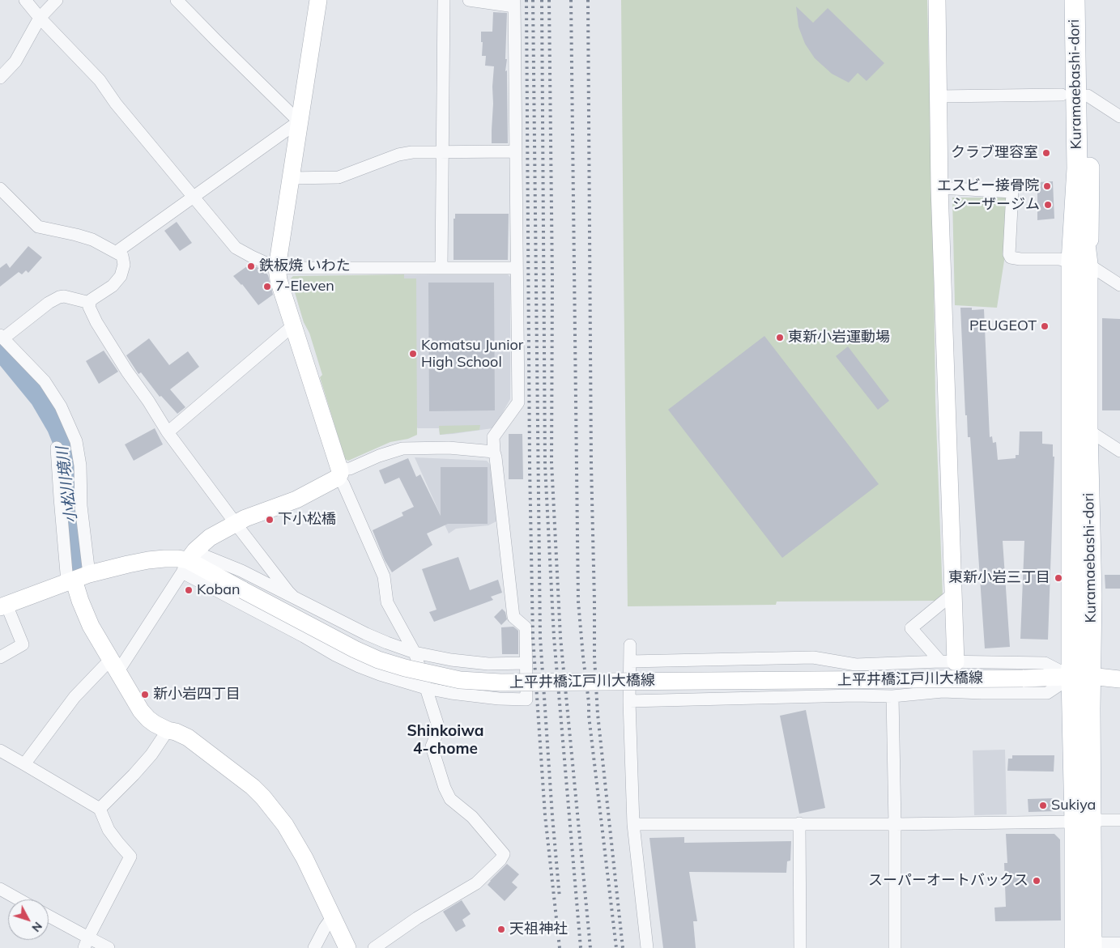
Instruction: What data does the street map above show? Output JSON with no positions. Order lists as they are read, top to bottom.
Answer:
{
  "streets": {
    "main road": ["Kuramaebashi-dori"],
    "street": ["上平井橋江戸川大橋線"]
  },
  "crossings": [
    ["Kuramaebashi-dori", "上平井橋江戸川大橋線"]
  ],
  "districts": ["Shinkoiwa 4-chome"],
  "water": ["小松川境川"],
  "places": [
    "クラブ理容室",
    "エスビー接骨院",
    "シーザージム",
    "鉄板焼 いわた",
    "7-Eleven",
    "PEUGEOT",
    "東新小岩運動場",
    "Komatsu Junior High School",
    "下小松橋",
    "東新小岩三丁目",
    "Koban",
    "新小岩四丁目",
    "Sukiya",
    "スーパーオートバックス",
    "天祖神社"
  ],
  "north": "bottom right"
}
